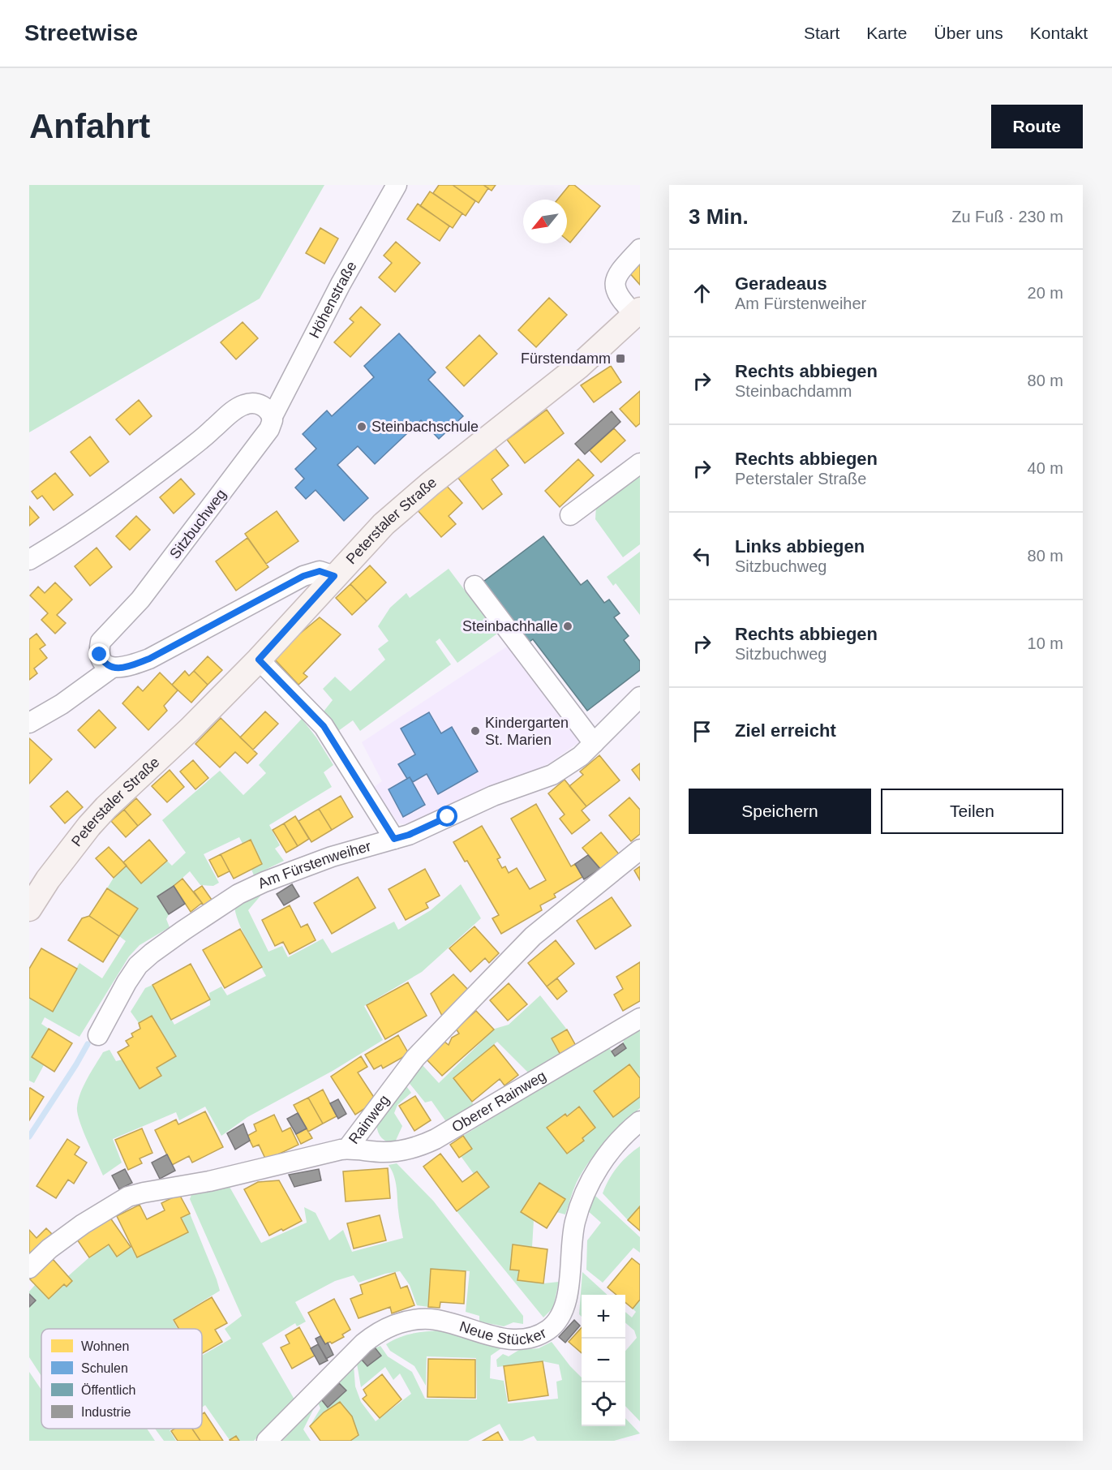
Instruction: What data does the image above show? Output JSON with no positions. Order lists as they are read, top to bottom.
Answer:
{
  "streets": {
    "main road": ["Peterstaler Straße"],
    "street": [
      "Höhenstraße",
      "Sitzbuchweg",
      "Am Fürstenweiher",
      "Oberer Rainweg",
      "Rainweg",
      "Neue Stücker"
    ]
  },
  "crossings": [
    ["Höhenstraße", "Sitzbuchweg"],
    ["Oberer Rainweg", "Rainweg"]
  ],
  "places": {
    "transit": ["Fürstendamm"],
    "other": ["Steinbachschule", "Steinbachhalle", "Kindergarten St. Marien"]
  },
  "legend": [
    "Wohnen",
    "Schulen",
    "Öffentlich",
    "Industrie"
  ],
  "north": "bottom left",
  "page": {
    "header": "Streetwise",
    "nav": [
      "Start",
      "Karte",
      "Über uns",
      "Kontakt"
    ],
    "buttons": [
      "Route",
      ["Speichern", "Teilen"]
    ],
    "title": "Anfahrt",
    "heading": ["3 Min.", "Zu Fuß · 230 m"],
    "list": [
      ["Geradeaus", "Am Fürstenweiher", "20 m"],
      ["Rechts abbiegen", "Steinbachdamm", "80 m"],
      ["Rechts abbiegen", "Peterstaler Straße", "40 m"],
      ["Links abbiegen", "Sitzbuchweg", "80 m"],
      ["Rechts abbiegen", "Sitzbuchweg", "10 m"],
      "Ziel erreicht"
    ],
    "map_buttons": ["+", "−"]
  }
}
